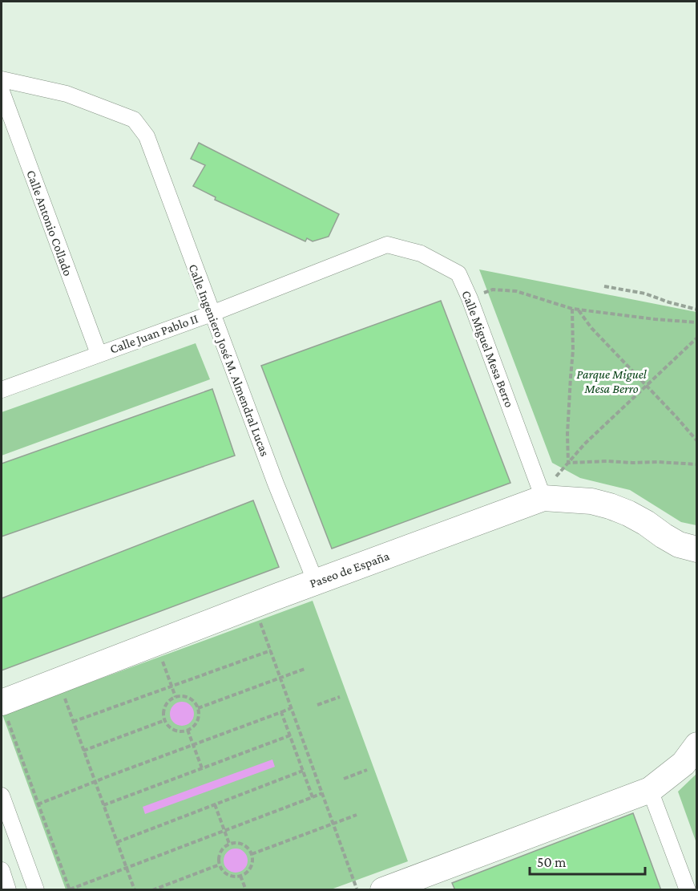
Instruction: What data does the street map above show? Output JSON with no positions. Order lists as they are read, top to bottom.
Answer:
{
  "streets": {
    "main road": ["Paseo de España"],
    "street": [
      "Calle Antonio Collado",
      "Calle Juan Pablo II",
      "Calle Miguel Mesa Berro",
      "Calle Ingeniero José M. Almendral Lucas"
    ]
  },
  "crossings": [
    ["Calle Antonio Collado", "Calle Juan Pablo II"],
    ["Calle Juan Pablo II", "Calle Miguel Mesa Berro"],
    ["Calle Juan Pablo II", "Calle Ingeniero José M. Almendral Lucas"],
    ["Calle Miguel Mesa Berro", "Paseo de España"],
    ["Calle Ingeniero José M. Almendral Lucas", "Paseo de España"]
  ],
  "parks": ["Parque Miguel Mesa Berro"],
  "scale_bar": "50 m"
}
